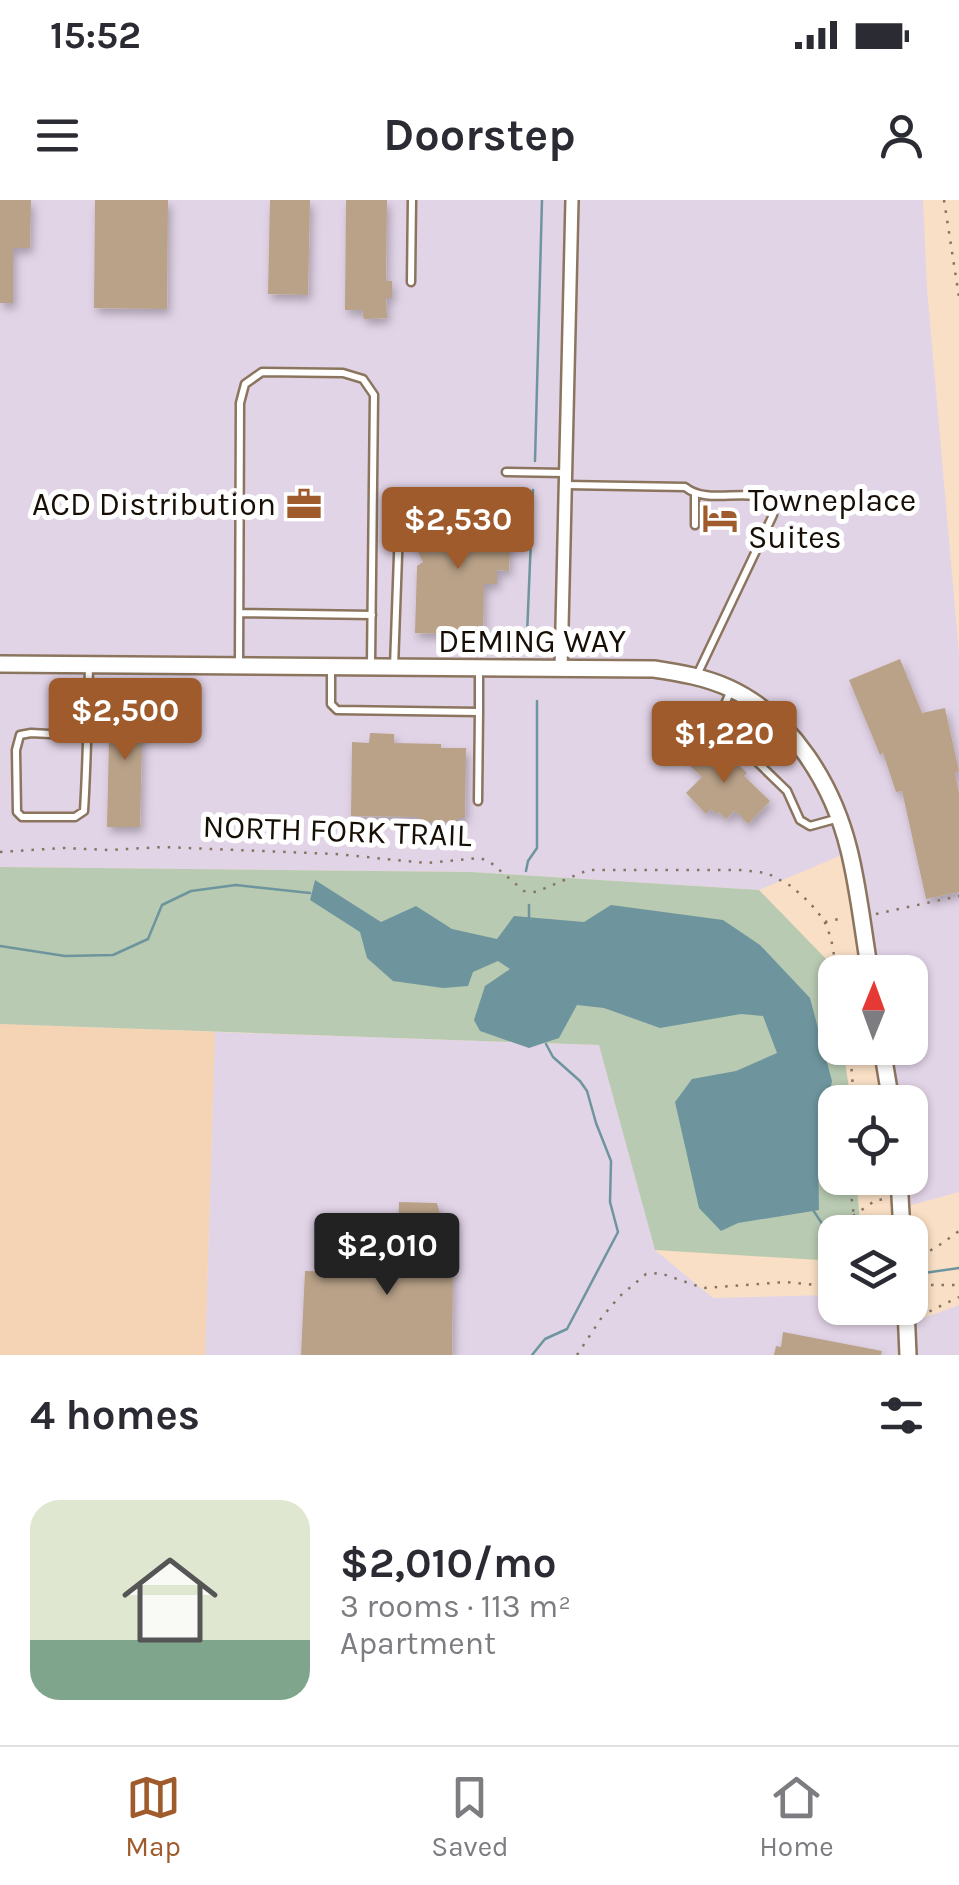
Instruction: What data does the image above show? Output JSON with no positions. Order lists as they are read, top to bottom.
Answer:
{
  "streets": {
    "street": ["DEMING WAY"],
    "path": ["NORTH FORK TRAIL"]
  },
  "places": {
    "office": ["ACD Distribution"],
    "hotel": ["Towneplace Suites"]
  },
  "north": "top",
  "page": {
    "status": "15:52",
    "header": "Doorstep",
    "price": [
      "$2,530",
      "$2,500",
      "$1,220",
      "$2,010"
    ],
    "heading": "4 homes",
    "list": [
      {
        "name": "$2,010/mo",
        "note": "3 rooms · 113 m² · Apartment"
      }
    ],
    "tabs": ["Map", "Saved", "Home"]
  }
}
